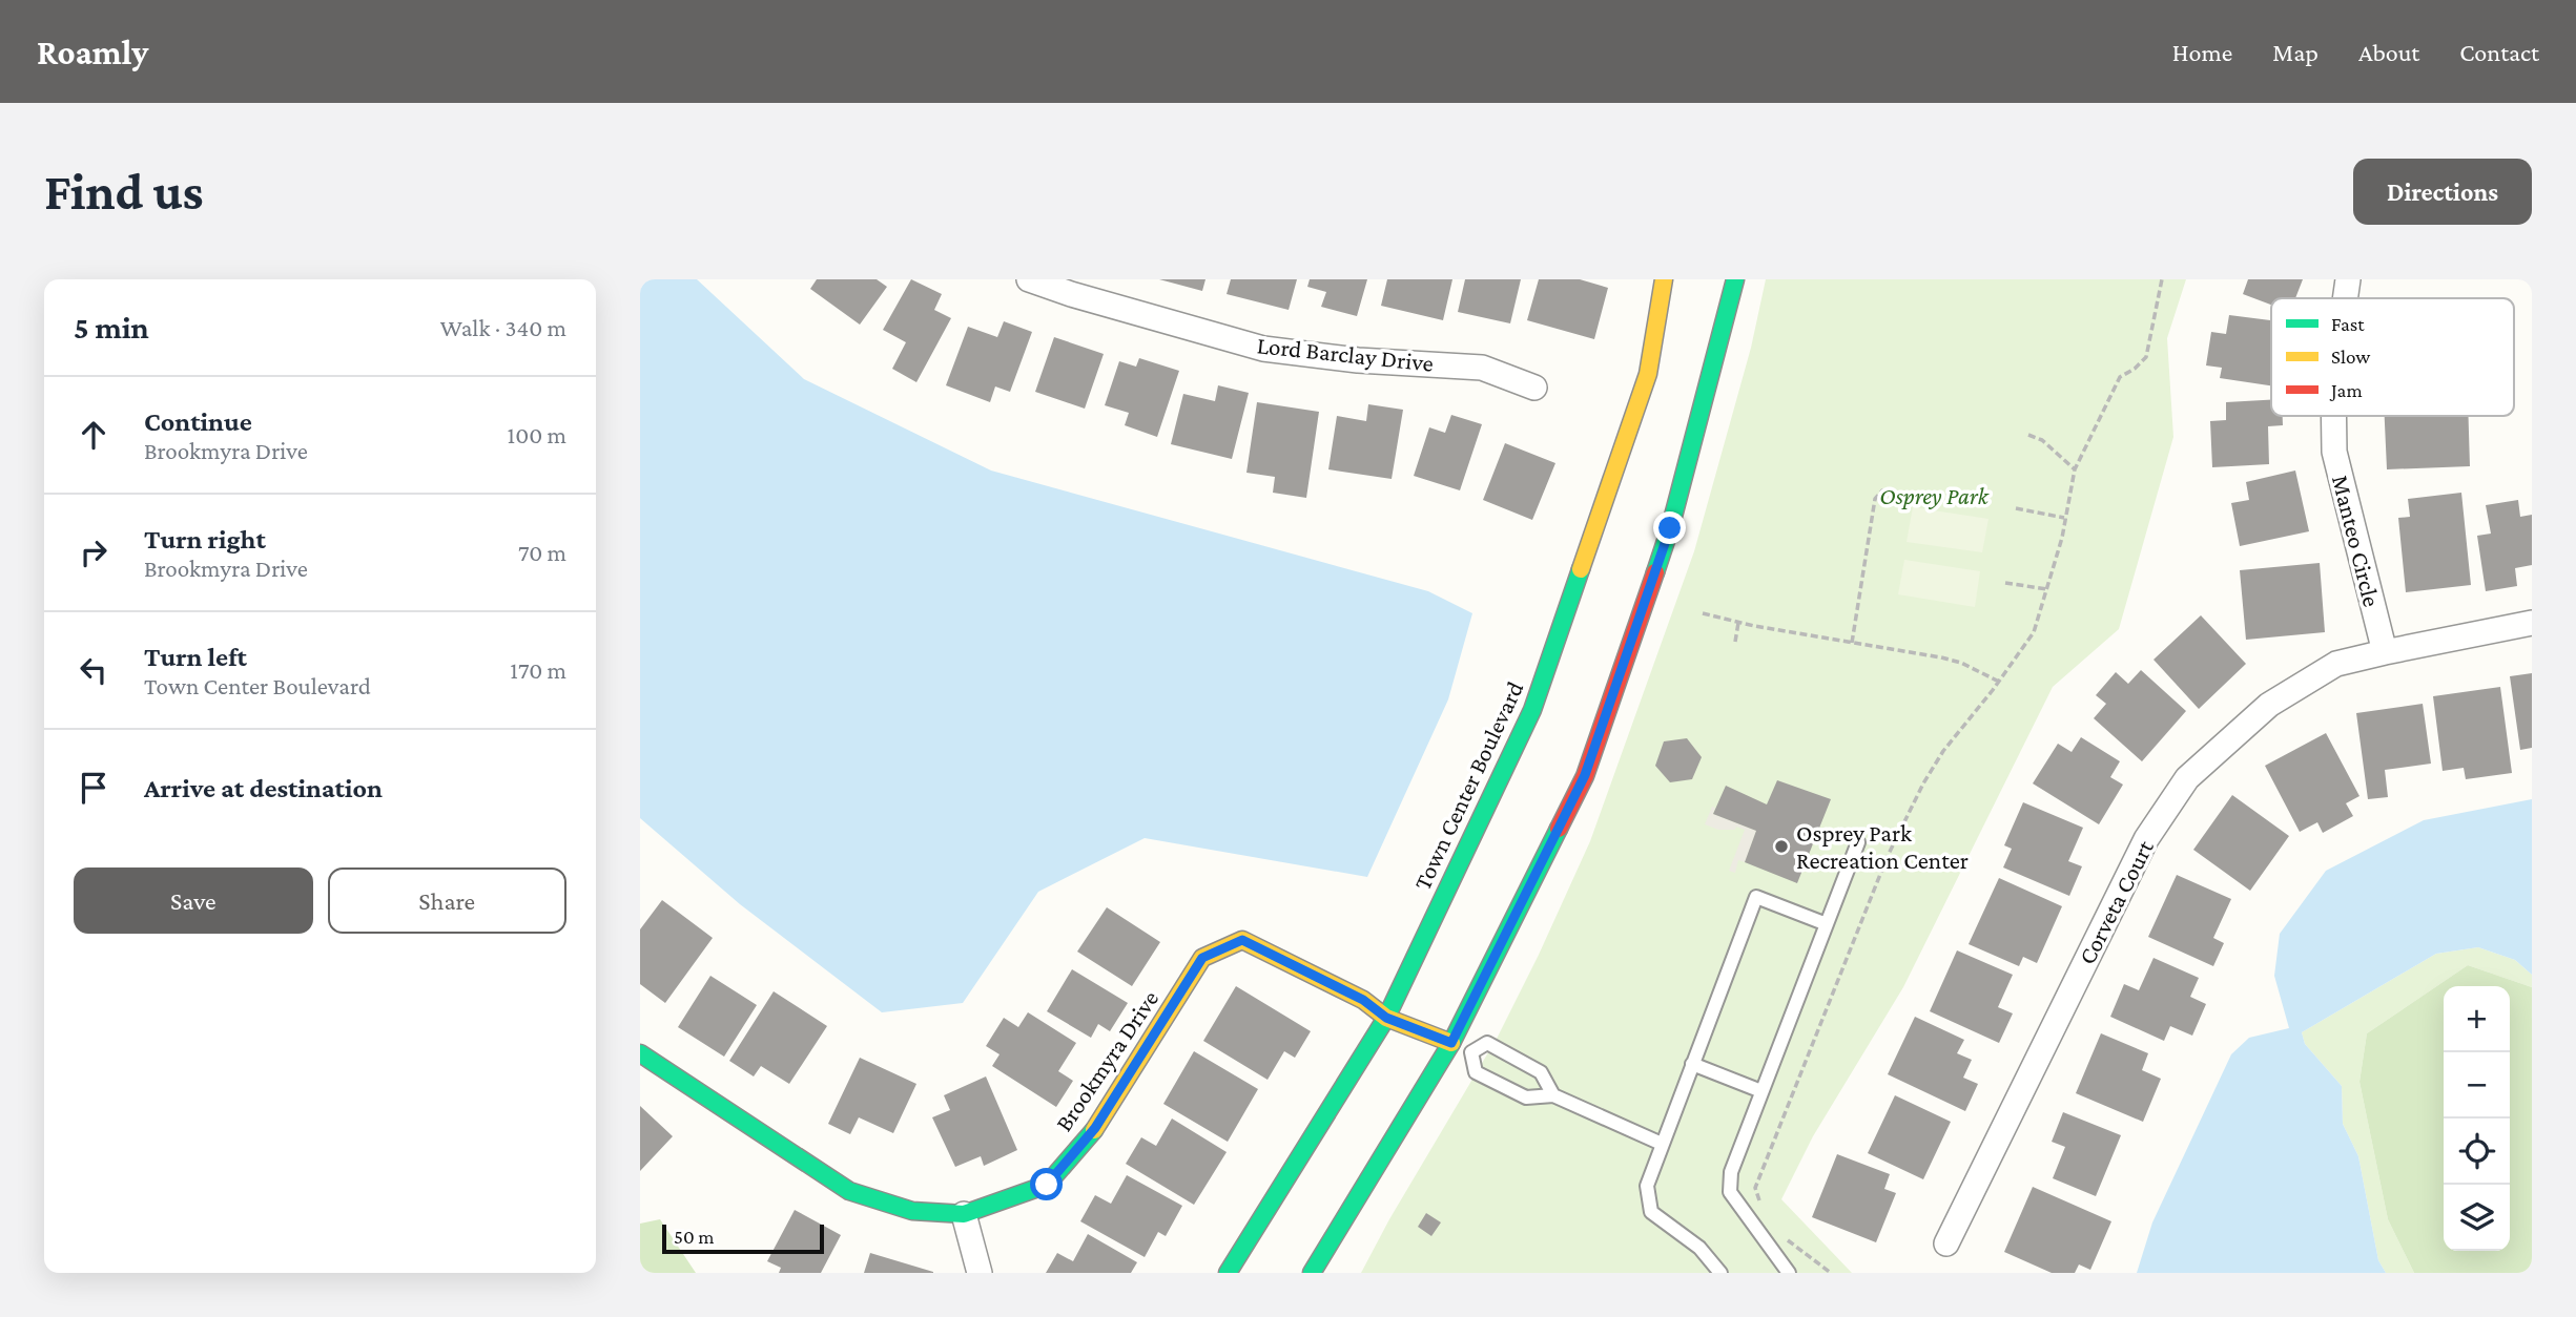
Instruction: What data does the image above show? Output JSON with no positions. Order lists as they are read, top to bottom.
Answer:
{
  "streets": {
    "street": [
      "Lord Barclay Drive",
      "Manteo Circle",
      "Town Center Boulevard",
      "Corveta Court",
      "Brookmyra Drive"
    ]
  },
  "crossings": [
    ["Manteo Circle", "Corveta Court"],
    ["Town Center Boulevard", "Brookmyra Drive"]
  ],
  "parks": ["Osprey Park"],
  "places": ["Osprey Park Recreation Center"],
  "legend": ["Fast", "Slow", "Jam"],
  "scale_bar": "50 m",
  "page": {
    "header": "Roamly",
    "nav": [
      "Home",
      "Map",
      "About",
      "Contact"
    ],
    "buttons": [
      "Directions",
      ["Save", "Share"]
    ],
    "title": "Find us",
    "heading": ["5 min", "Walk · 340 m"],
    "list": [
      ["Continue", "Brookmyra Drive", "100 m"],
      ["Turn right", "Brookmyra Drive", "70 m"],
      ["Turn left", "Town Center Boulevard", "170 m"],
      "Arrive at destination"
    ],
    "map_buttons": ["+", "−"],
    "scale": "50 m"
  }
}
